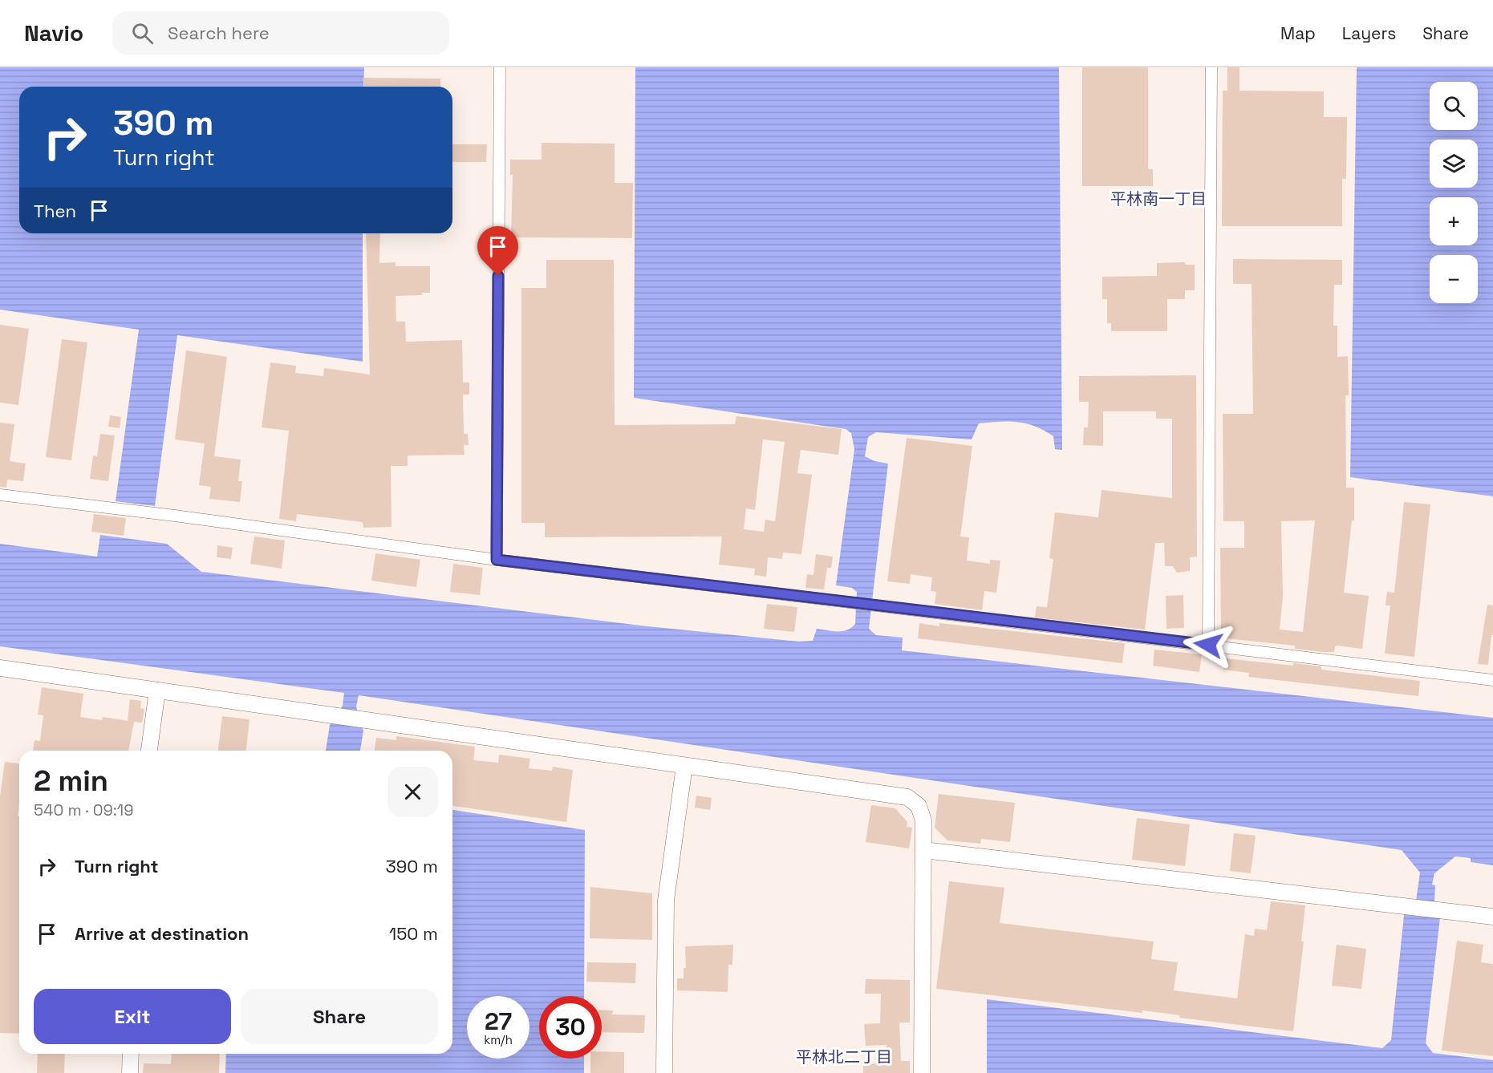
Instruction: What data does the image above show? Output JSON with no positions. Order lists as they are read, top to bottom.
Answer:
{
  "districts": ["平林南一丁目", "平林北二丁目"],
  "page": {
    "header": "Navio",
    "search": "Search here",
    "nav": ["Map", "Layers", "Share"],
    "map_buttons": ["+", "−"],
    "turn": ["390 m", "Turn right"],
    "then": "Then",
    "heading": ["2 min", "540 m · 09:19"],
    "list": [
      {
        "name": "Turn right",
        "value": "390 m"
      },
      {
        "name": "Arrive at destination",
        "value": "150 m"
      }
    ],
    "buttons": ["Exit", "Share"],
    "speed": "27 km/h",
    "limit": "30"
  }
}
